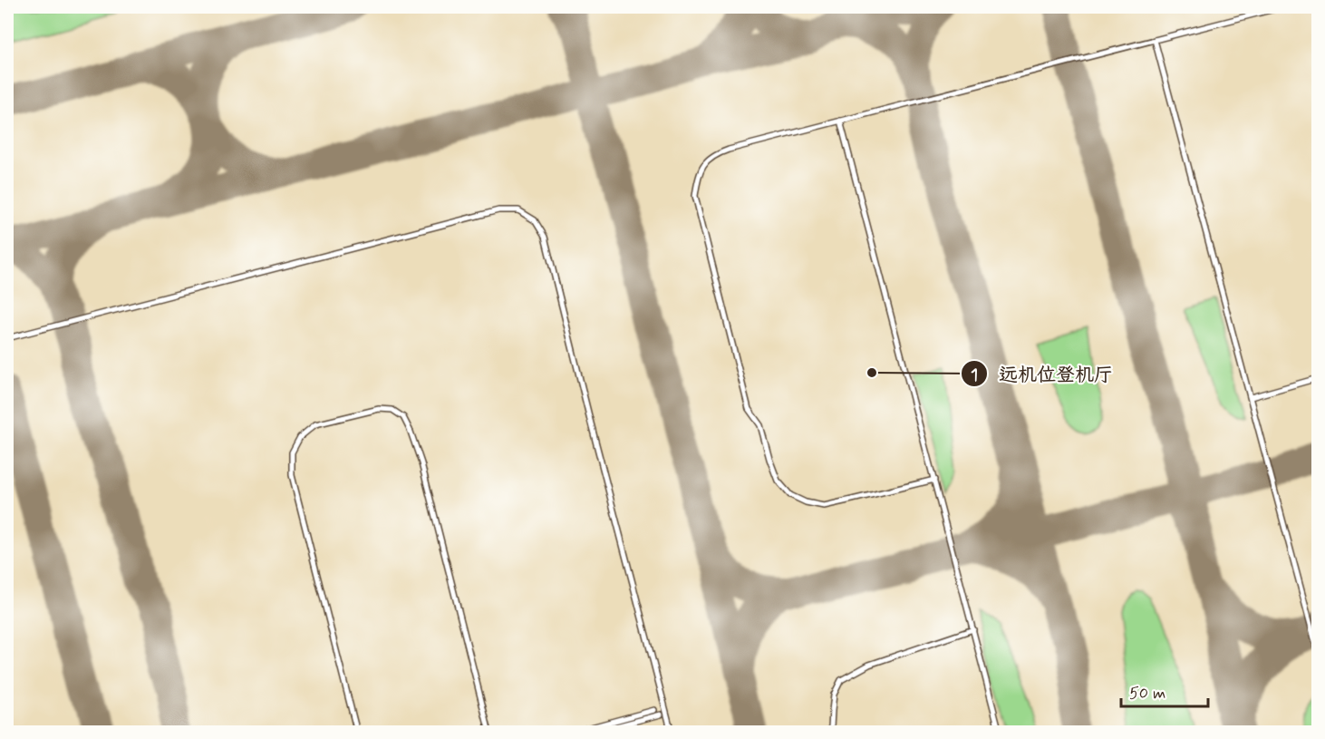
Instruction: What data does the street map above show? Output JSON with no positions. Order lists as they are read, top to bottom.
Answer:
{
  "places": ["远机位登机厅"],
  "scale_bar": "50 m"
}
